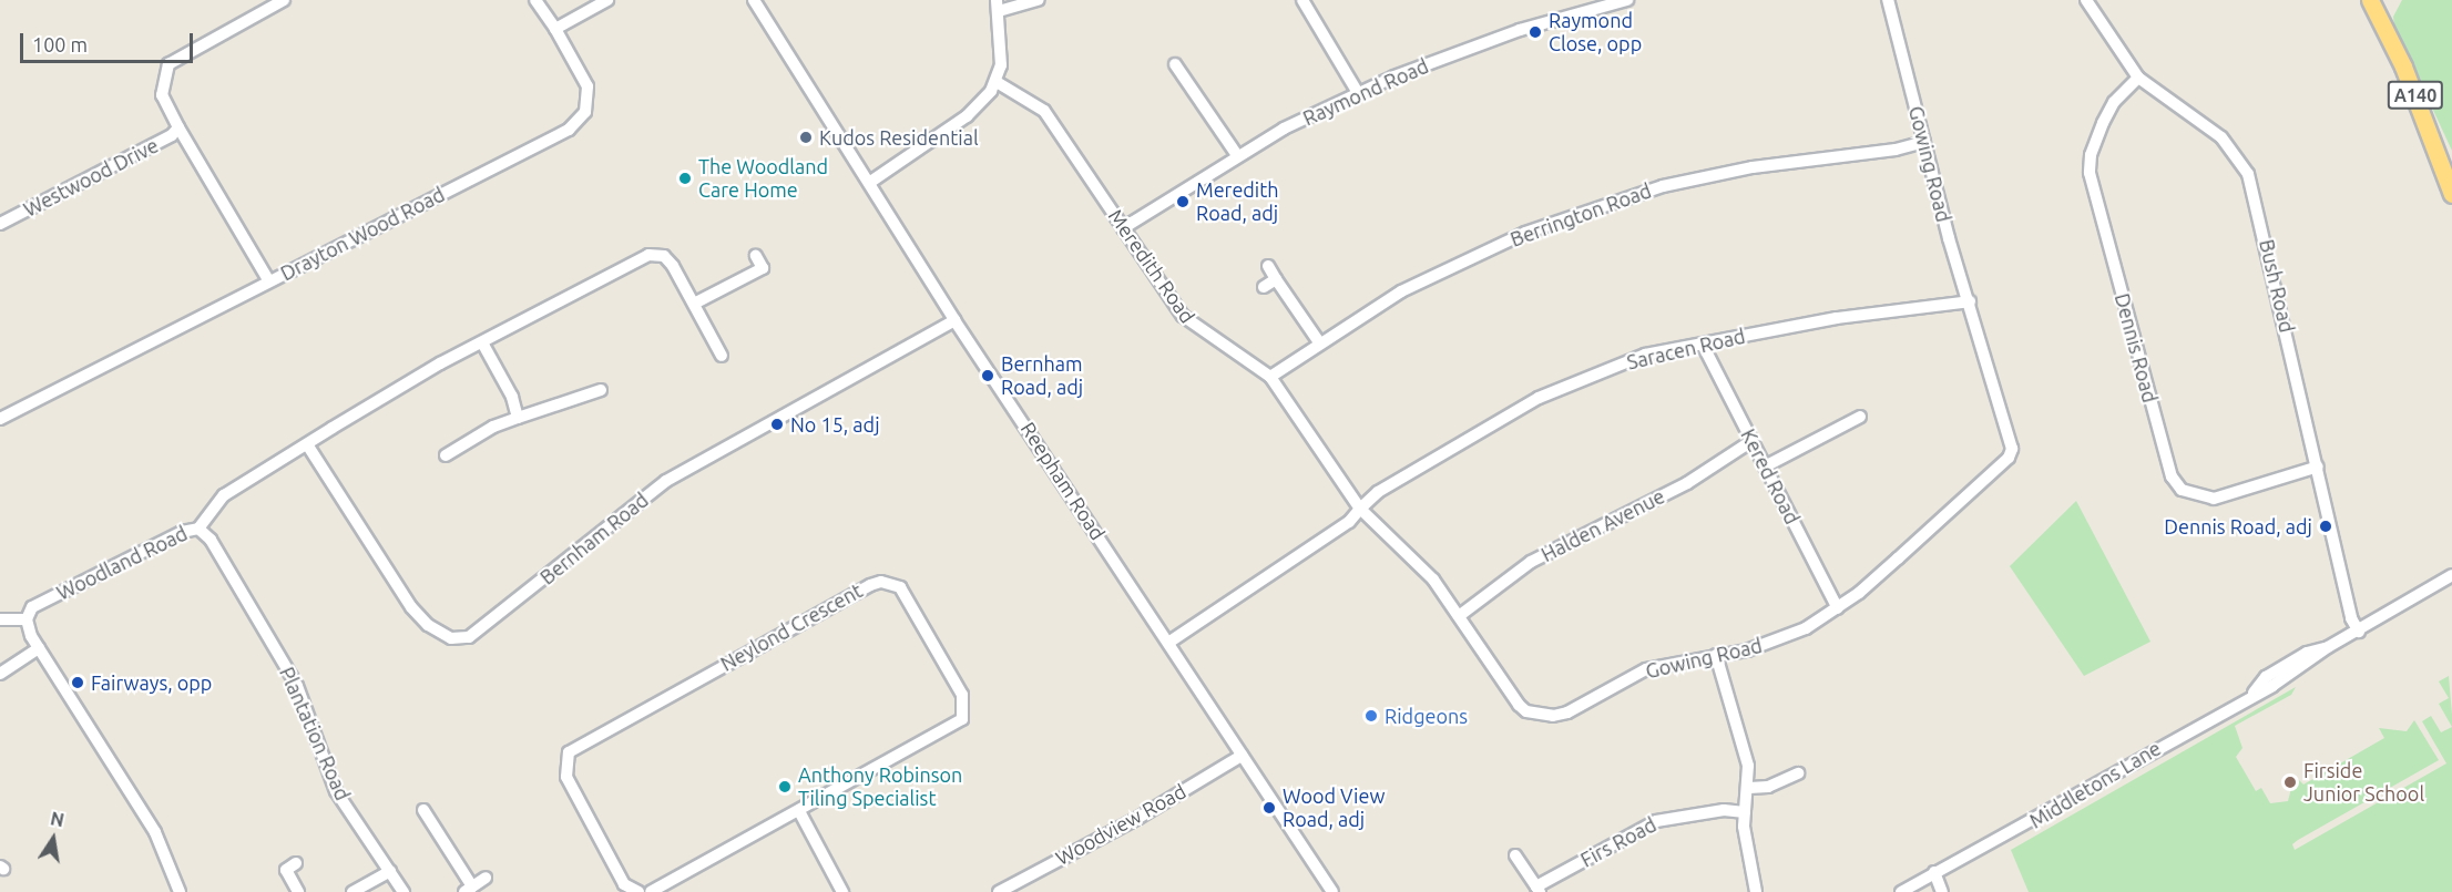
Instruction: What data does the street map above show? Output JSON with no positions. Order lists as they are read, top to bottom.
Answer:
{
  "streets": {
    "highway": ["A140"],
    "street": [
      "Raymond Road",
      "Gowing Road",
      "Westwood Drive",
      "Berrington Road",
      "Drayton Wood Road",
      "Meredith Road",
      "Bush Road",
      "Dennis Road",
      "Saracen Road",
      "Kered Road",
      "Reepham Road",
      "Halden Avenue",
      "Bernham Road",
      "Woodland Road",
      "Neylond Crescent",
      "Plantation Road",
      "Middletons Lane",
      "Woodview Road",
      "Firs Road"
    ]
  },
  "crossings": [
    ["Raymond Road", "Meredith Road"],
    ["Gowing Road", "Berrington Road"],
    ["Gowing Road", "Meredith Road"],
    ["Gowing Road", "Saracen Road"],
    ["Gowing Road", "Kered Road"],
    ["Gowing Road", "Halden Avenue"],
    ["Berrington Road", "Meredith Road"],
    ["Meredith Road", "Saracen Road"],
    ["Bush Road", "Dennis Road"],
    ["Bush Road", "Middletons Lane"],
    ["Saracen Road", "Kered Road"],
    ["Kered Road", "Halden Avenue"],
    ["Reepham Road", "Bernham Road"],
    ["Reepham Road", "Woodview Road"],
    ["Bernham Road", "Woodland Road"],
    ["Woodland Road", "Plantation Road"]
  ],
  "places": [
    "Raymond Close, opp",
    "Kudos Residential",
    "The Woodland Care Home",
    "Meredith Road, adj",
    "Bernham Road, adj",
    "No 15, adj",
    "Dennis Road, adj",
    "Fairways, opp",
    "Ridgeons",
    "Firside Junior School",
    "Anthony Robinson Tiling Specialist",
    "Wood View Road, adj"
  ],
  "scale_bar": "100 m",
  "north": "top"
}
